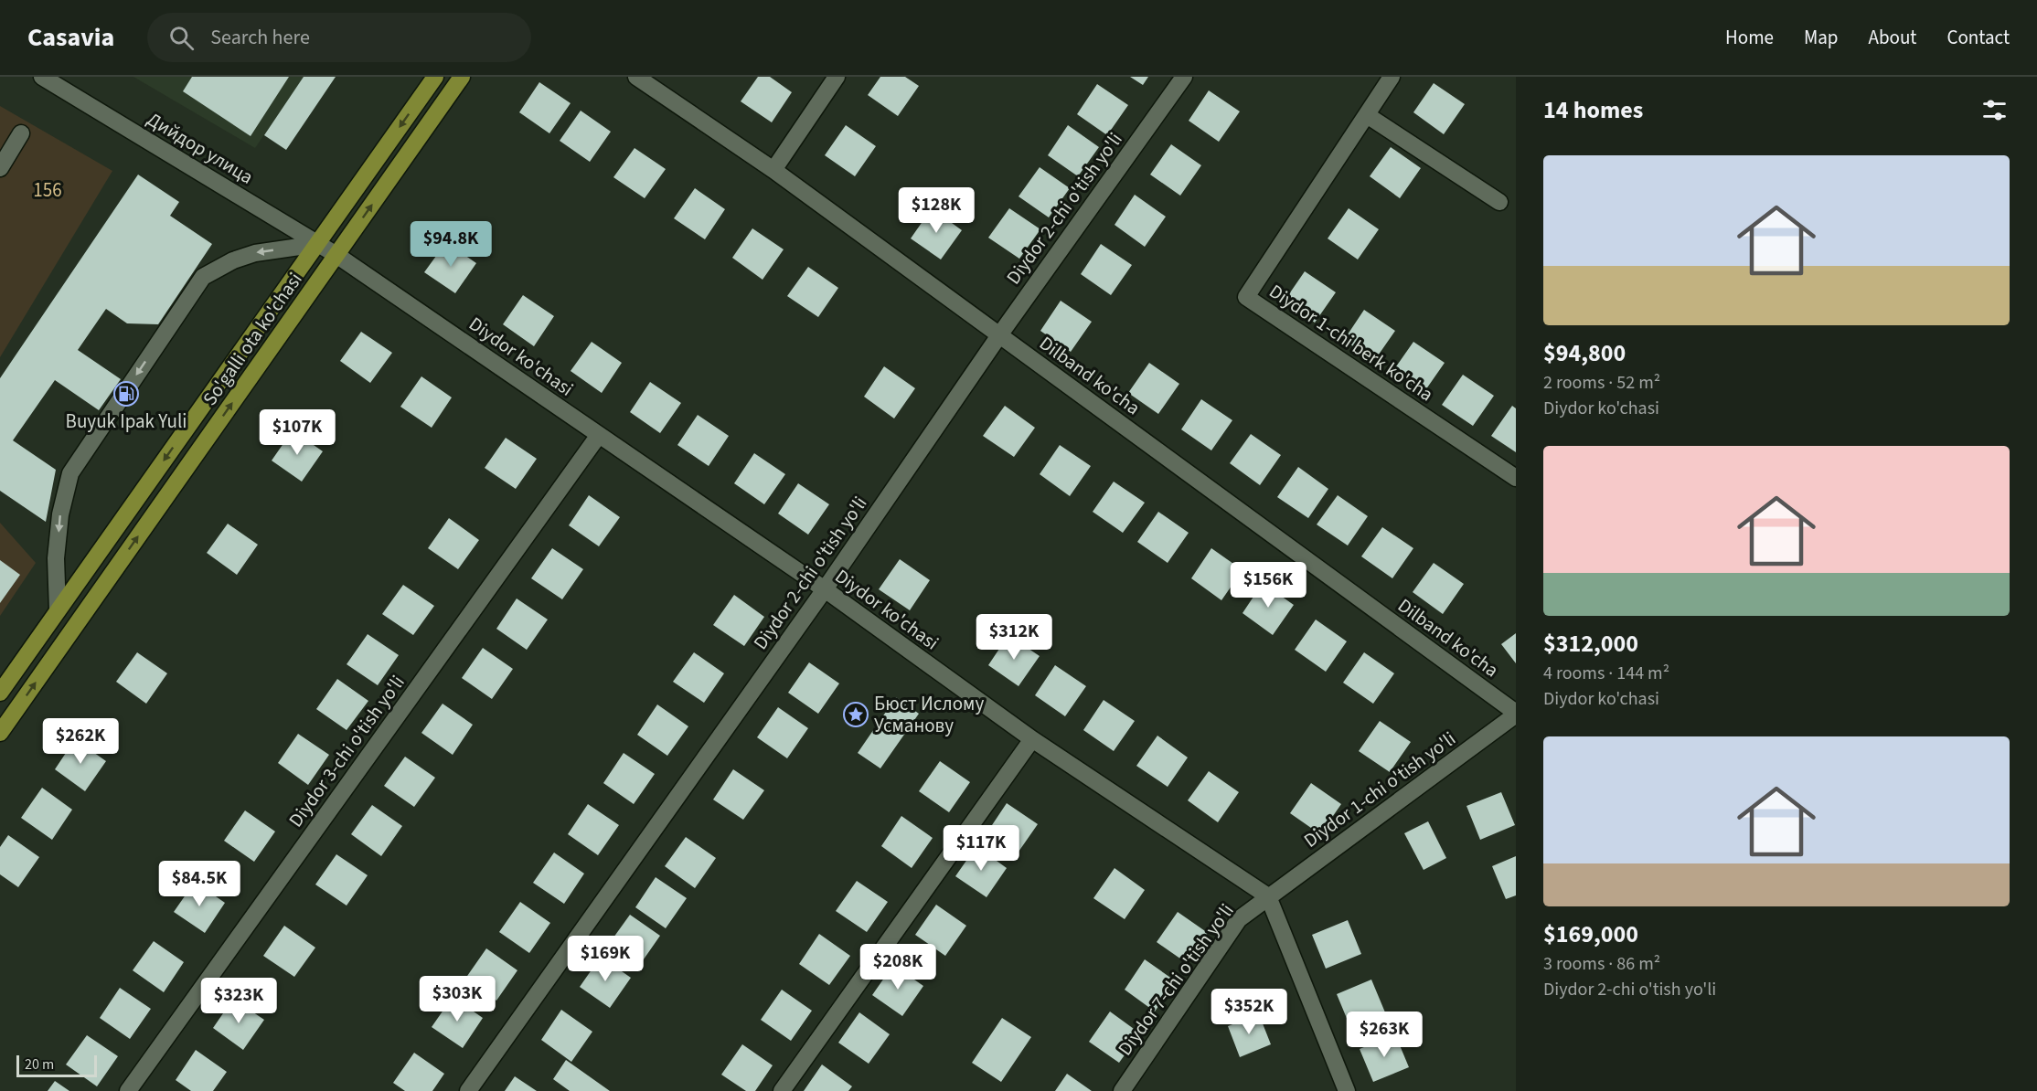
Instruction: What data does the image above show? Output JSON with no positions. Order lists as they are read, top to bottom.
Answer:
{
  "streets": {
    "main road": ["So'galli ota ko'chasi"],
    "street": [
      "Дийдор улица",
      "Diydor 2-chi o'tish yo'li",
      "Diydor 1-chi berk ko'cha",
      "Diydor ko'chasi",
      "Dilband ko'cha",
      "Diydor 3-chi o'tish yo'li",
      "Diydor 1-chi o'tish yo'li",
      "Diydor 7-chi o'tish yo'li"
    ]
  },
  "crossings": [
    ["Дийдор улица", "So'galli ota ko'chasi"],
    ["Дийдор улица", "Diydor ko'chasi"],
    ["Diydor 2-chi o'tish yo'li", "Diydor ko'chasi"],
    ["Diydor 2-chi o'tish yo'li", "Dilband ko'cha"],
    ["So'galli ota ko'chasi", "Diydor ko'chasi"],
    ["Diydor ko'chasi", "Diydor 3-chi o'tish yo'li"],
    ["Diydor ko'chasi", "Diydor 1-chi o'tish yo'li"],
    ["Diydor ko'chasi", "Diydor 7-chi o'tish yo'li"],
    ["Dilband ko'cha", "Diydor 1-chi o'tish yo'li"],
    ["Diydor 1-chi o'tish yo'li", "Diydor 7-chi o'tish yo'li"]
  ],
  "parks": ["156"],
  "places": {
    "fuel station": ["Buyuk Ipak Yuli"],
    "place": ["Бюст Ислому Усманову"]
  },
  "scale_bar": "20 m",
  "page": {
    "header": "Casavia",
    "search": "Search here",
    "nav": [
      "Home",
      "Map",
      "About",
      "Contact"
    ],
    "heading": "14 homes",
    "list": [
      {
        "name": "$94,800",
        "note": "2 rooms · 52 m² · Diydor ko'chasi"
      },
      {
        "name": "$312,000",
        "note": "4 rooms · 144 m² · Diydor ko'chasi"
      },
      {
        "name": "$169,000",
        "note": "3 rooms · 86 m² · Diydor 2-chi o'tish yo'li"
      }
    ],
    "price": [
      "$128K",
      "$94.8K",
      "$107K",
      "$156K",
      "$312K",
      "$262K",
      "$117K",
      "$84.5K",
      "$169K",
      "$208K",
      "$303K",
      "$323K",
      "$352K",
      "$263K"
    ],
    "scale": "20 m"
  }
}
